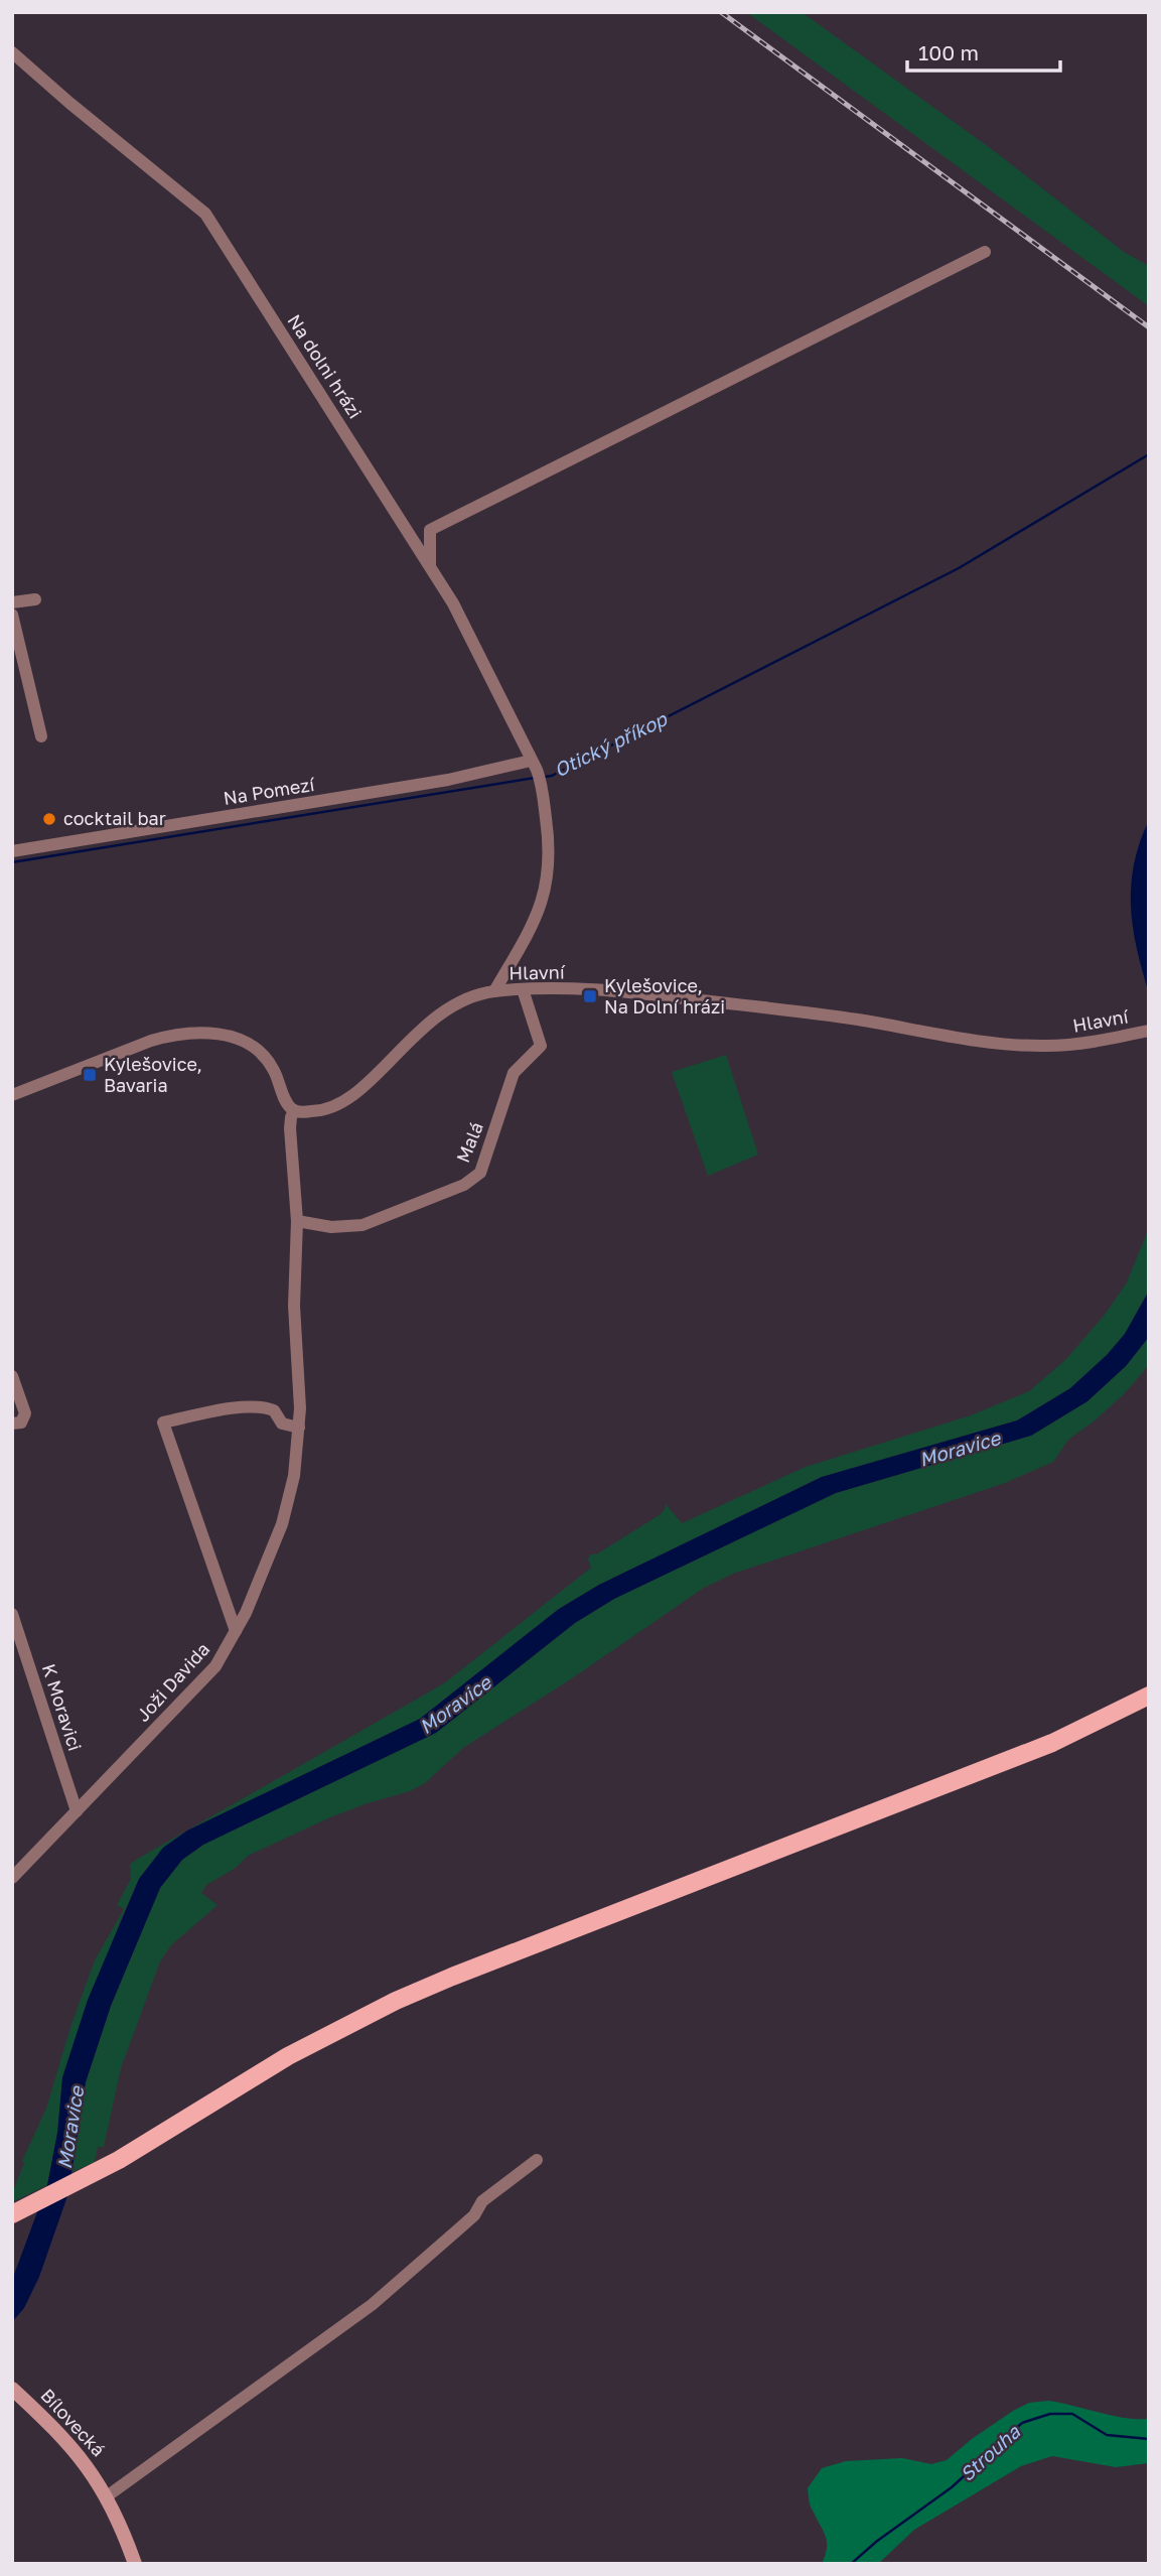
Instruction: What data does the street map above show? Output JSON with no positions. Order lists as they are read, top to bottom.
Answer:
{
  "streets": {
    "main road": ["Bílovecká"],
    "street": [
      "Na dolni hrázi",
      "Na Pomezí",
      "Hlavní",
      "Malá",
      "Joži Davida",
      "K Moravici"
    ]
  },
  "crossings": [
    ["Na dolni hrázi", "Na Pomezí"],
    ["Na dolni hrázi", "Hlavní"],
    ["Hlavní", "Malá"],
    ["Hlavní", "Joži Davida"],
    ["Malá", "Joži Davida"],
    ["Joži Davida", "K Moravici"]
  ],
  "water": ["Otický příkop", "Moravice", "Strouha"],
  "places": {
    "other": ["cocktail bar"],
    "transit": ["Kylešovice, Na Dolní hrázi", "Kylešovice, Bavaria"]
  },
  "scale_bar": "100 m"
}
